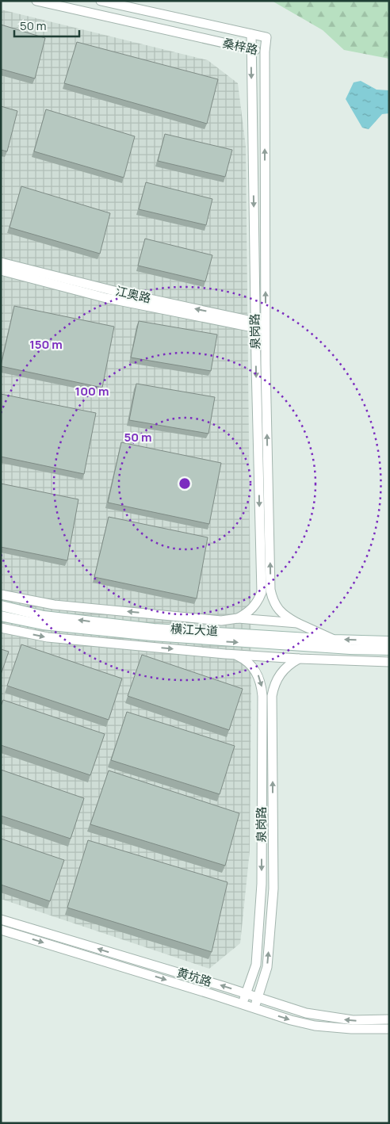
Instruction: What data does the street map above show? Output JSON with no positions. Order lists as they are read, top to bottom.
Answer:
{
  "streets": {
    "main road": ["横江大道"],
    "street": [
      "桑梓路",
      "江奥路",
      "泉岗路",
      "黄坑路"
    ]
  },
  "crossings": [
    ["桑梓路", "泉岗路"],
    ["江奥路", "泉岗路"],
    ["泉岗路", "黄坑路"]
  ],
  "scale_bar": "50 m",
  "rings": ["150 m", "100 m", "50 m"]
}
